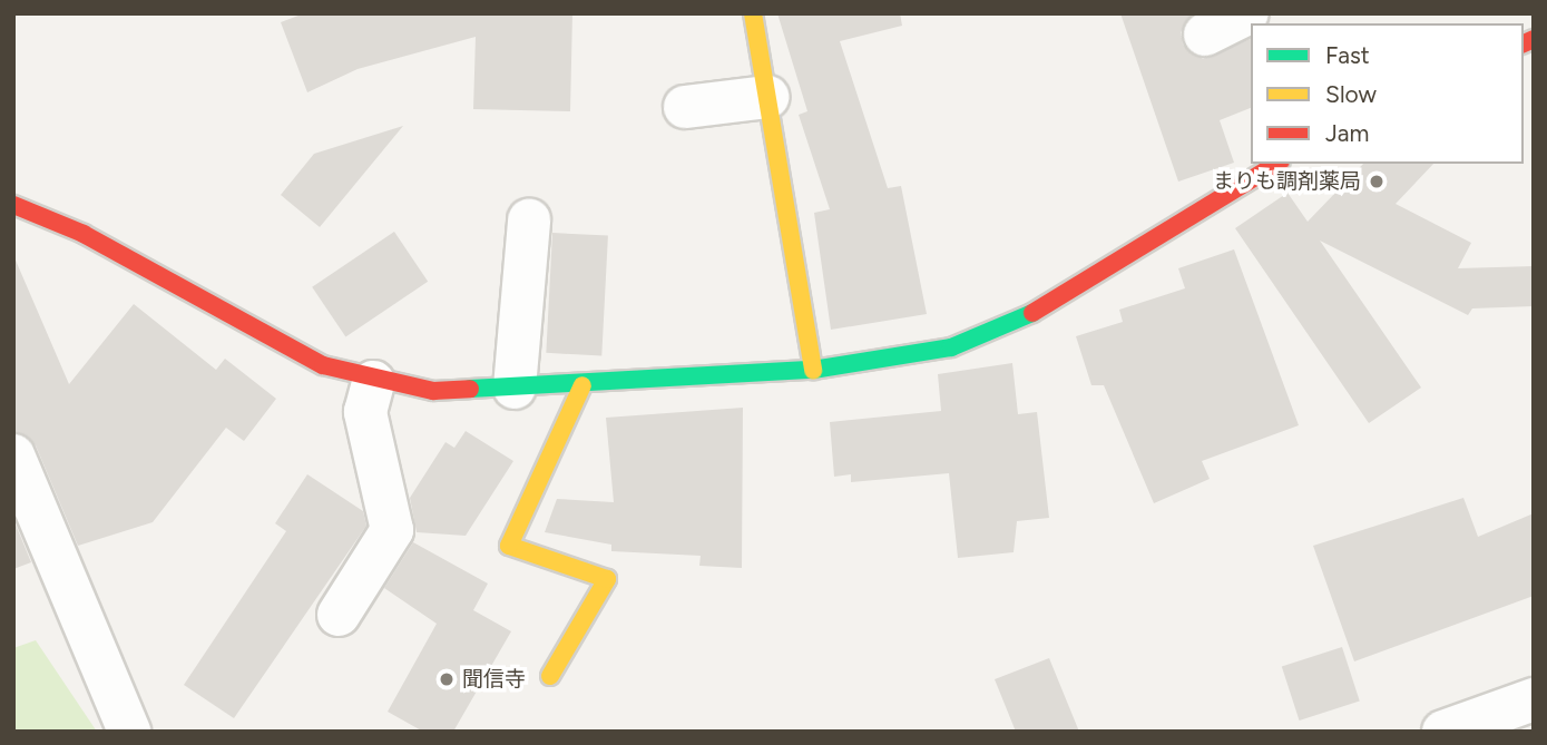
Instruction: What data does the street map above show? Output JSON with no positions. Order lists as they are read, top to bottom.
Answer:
{
  "places": ["まりも調剤薬局", "聞信寺"],
  "legend": ["Fast", "Slow", "Jam"]
}
